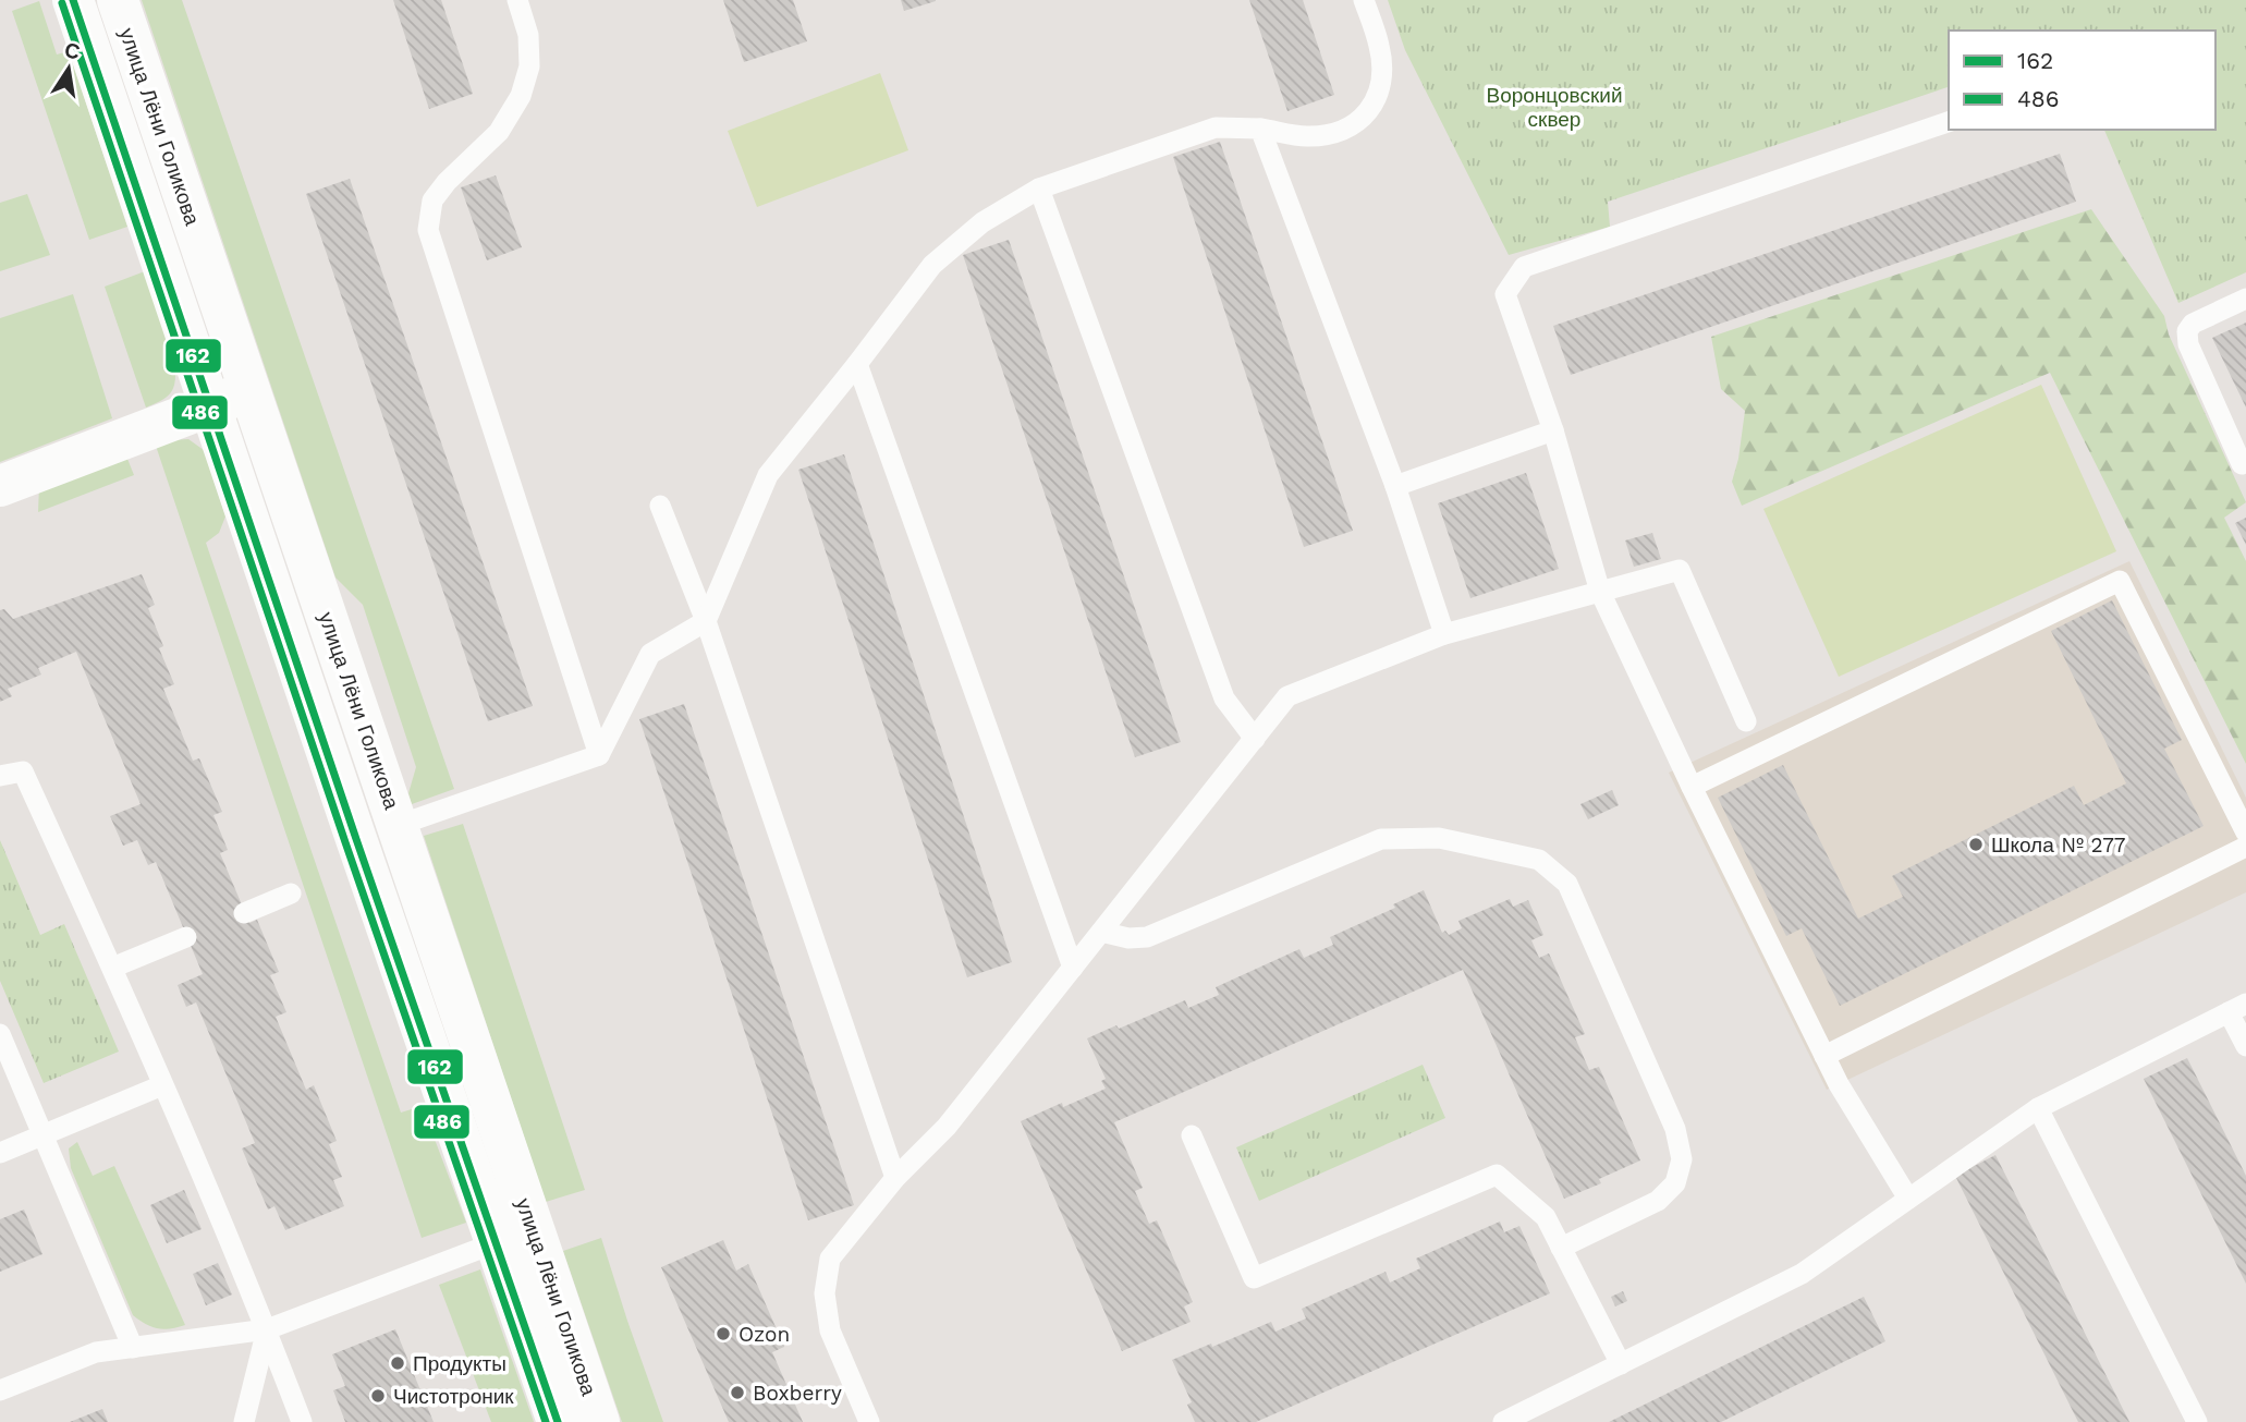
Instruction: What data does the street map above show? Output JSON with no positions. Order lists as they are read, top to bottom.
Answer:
{
  "streets": {
    "street": ["улица Лёни Голикова"]
  },
  "parks": ["Воронцовский сквер"],
  "places": [
    "Школа № 277",
    "Ozon",
    "Продукты",
    "Boxberry",
    "Чистотроник"
  ],
  "lines": ["transit line 162", "transit line 486"],
  "legend": ["162", "486"],
  "north": "top"
}
